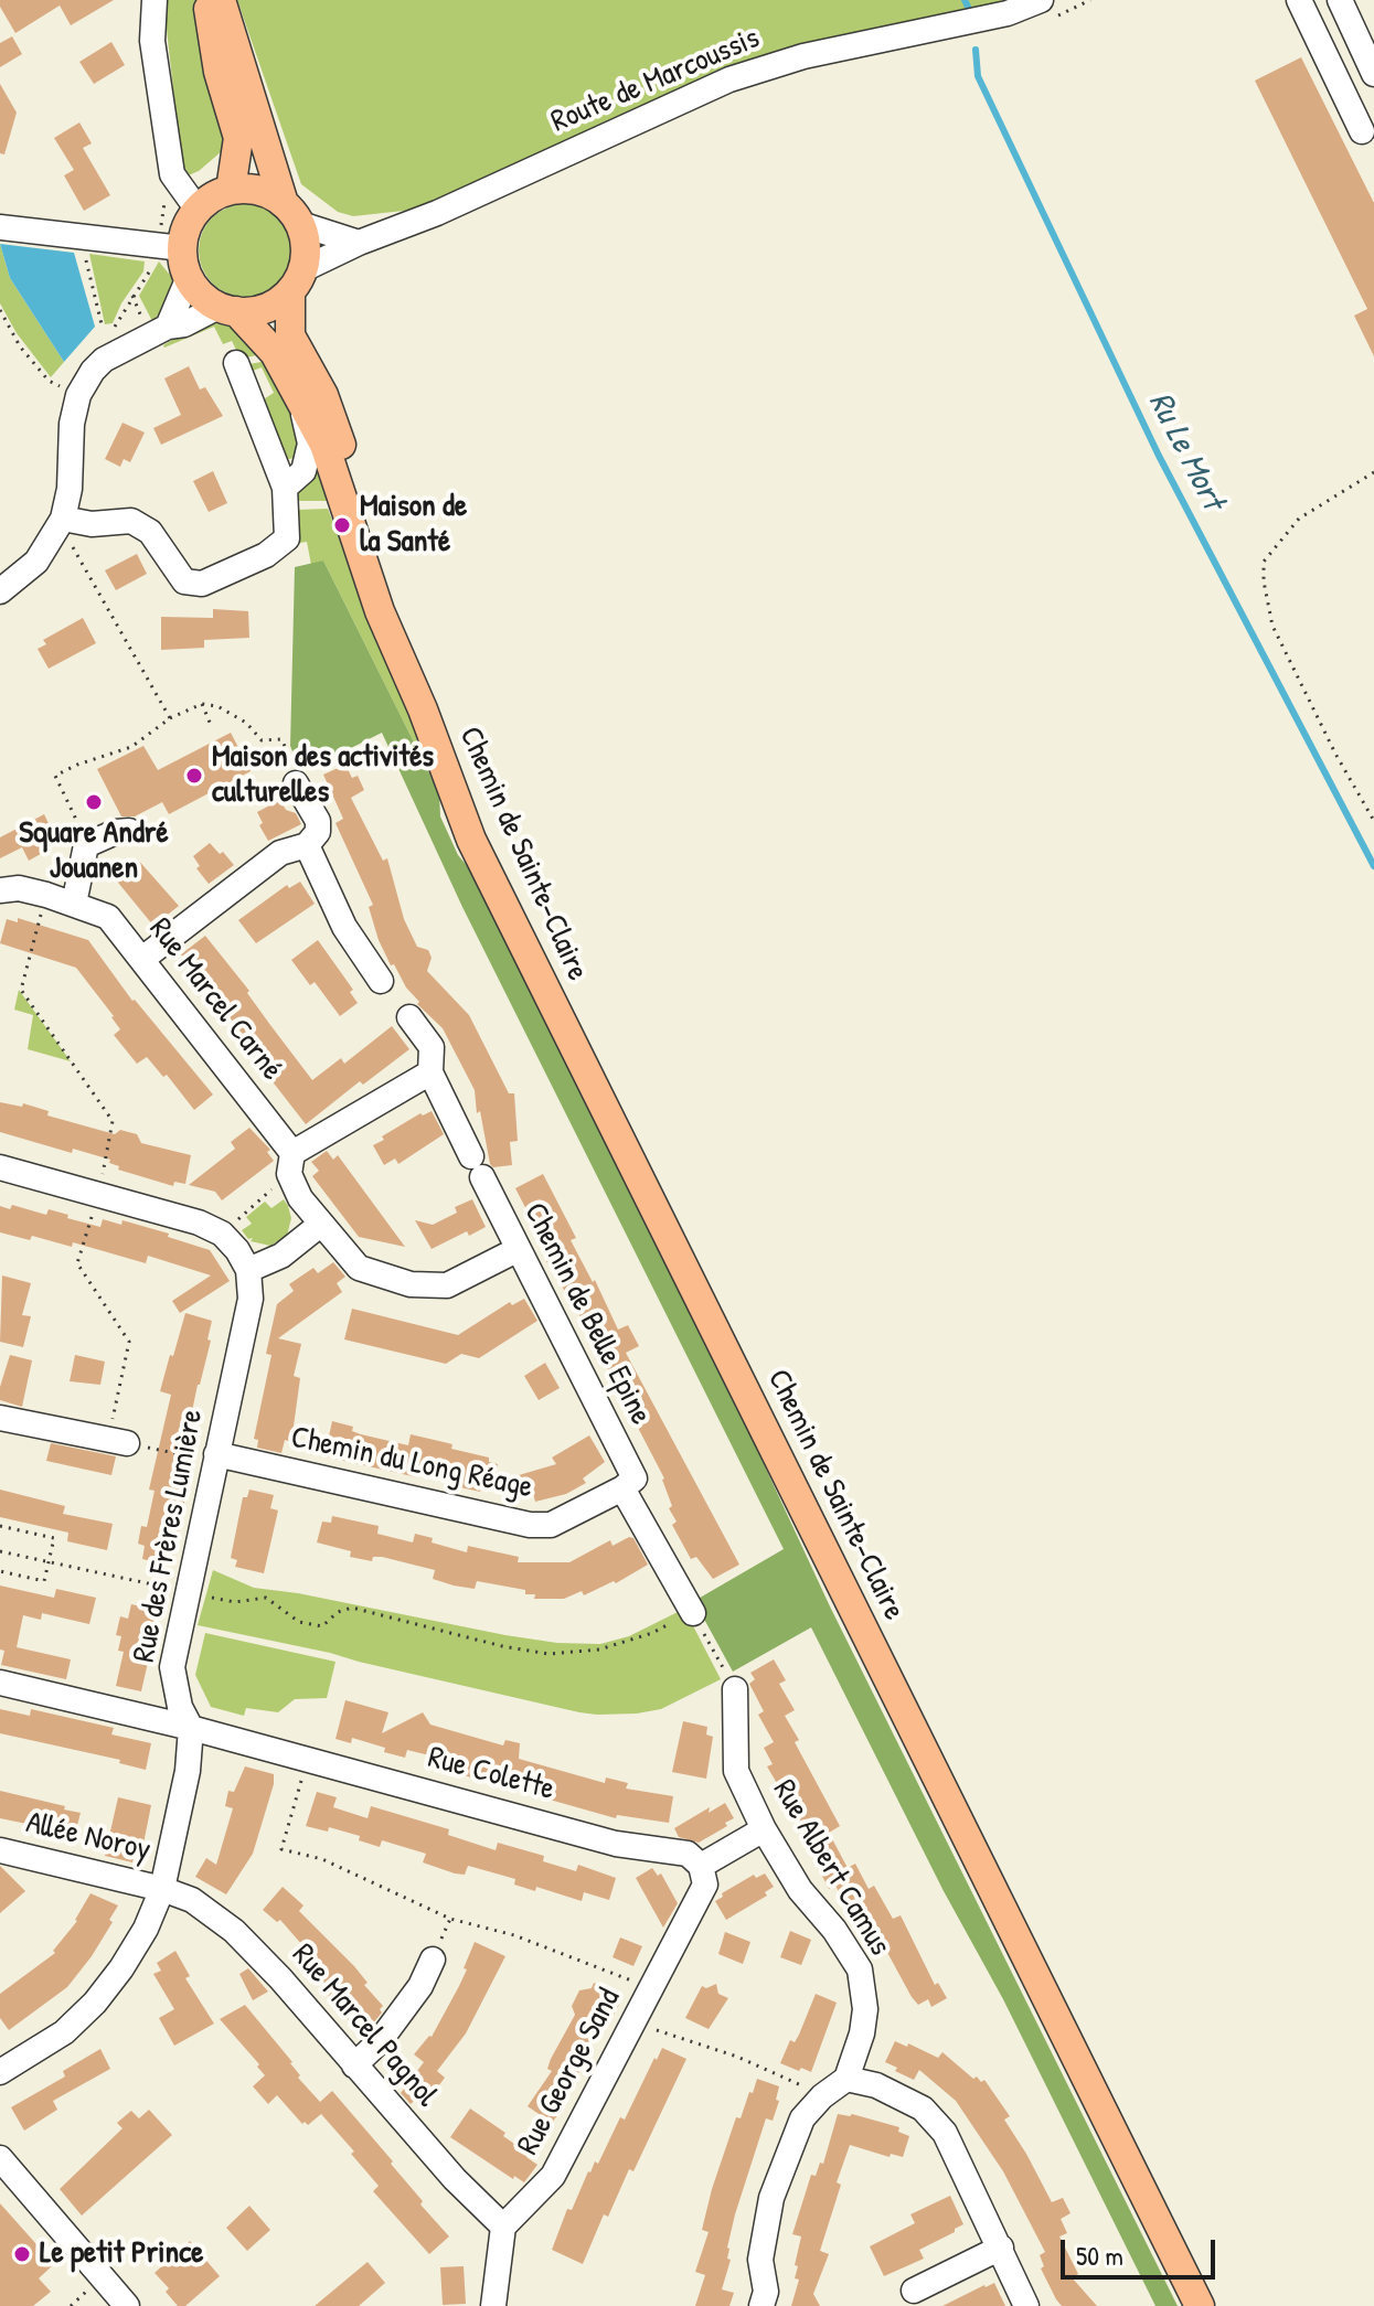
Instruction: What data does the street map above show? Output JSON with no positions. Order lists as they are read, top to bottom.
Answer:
{
  "streets": {
    "main road": ["Chemin de Sainte-Claire"],
    "street": [
      "Route de Marcoussis",
      "Rue Marcel Carné",
      "Chemin de Belle Epine",
      "Chemin du Long Réage",
      "Rue des Frères Lumière",
      "Rue Colette",
      "Allée Noroy",
      "Rue Albert Camus",
      "Rue Marcel Pagnol",
      "Rue George Sand"
    ]
  },
  "crossings": [
    ["Route de Marcoussis", "Chemin de Sainte-Claire"],
    ["Rue Marcel Carné", "Chemin de Belle Epine"],
    ["Chemin de Belle Epine", "Chemin du Long Réage"],
    ["Chemin du Long Réage", "Rue des Frères Lumière"],
    ["Rue des Frères Lumière", "Rue Colette"],
    ["Rue des Frères Lumière", "Allée Noroy"],
    ["Rue des Frères Lumière", "Rue Marcel Pagnol"],
    ["Rue Colette", "Rue George Sand"],
    ["Allée Noroy", "Rue Marcel Pagnol"],
    ["Rue Marcel Pagnol", "Rue George Sand"]
  ],
  "water": ["Ru Le Mort"],
  "places": [
    "Maison de la Santé",
    "Maison des activités culturelles",
    "Square André Jouanen",
    "Le petit Prince"
  ],
  "scale_bar": "50 m"
}
